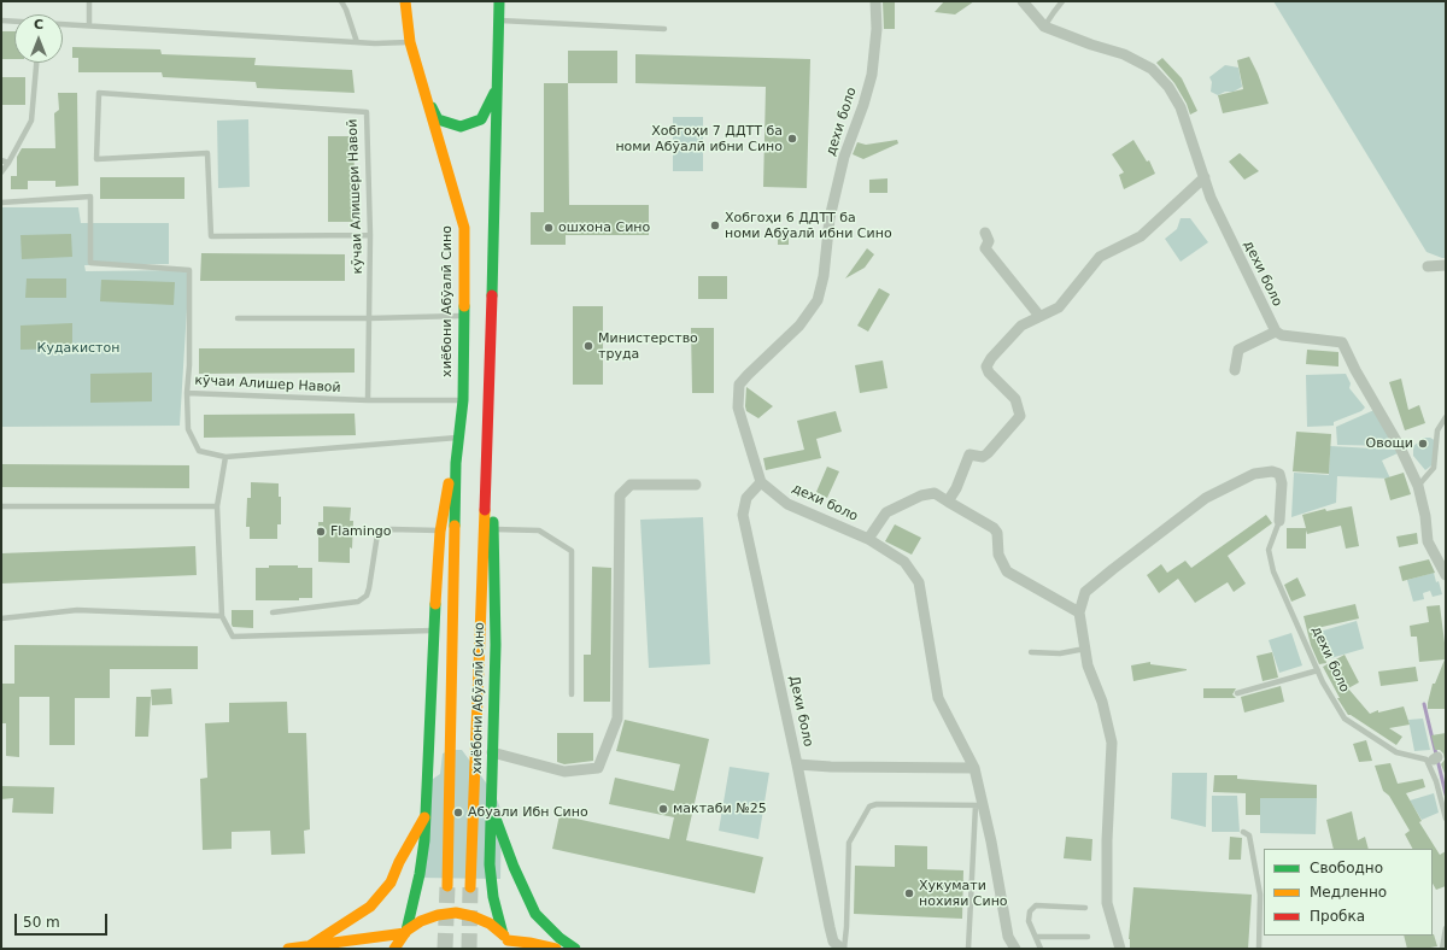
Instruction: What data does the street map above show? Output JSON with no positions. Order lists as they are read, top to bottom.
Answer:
{
  "streets": {
    "main road": ["хиёбони Абӯалӣ Сино"],
    "street": ["дехи боло", "Дехи боло"],
    "lane": ["кӯчаи Алишери Навоӣ", "кӯчаи Алишер Навоӣ"]
  },
  "crossings": [
    ["дехи боло", "Дехи боло"],
    ["кӯчаи Алишери Навоӣ", "кӯчаи Алишер Навоӣ"],
    ["хиёбони Абӯалӣ Сино", "кӯчаи Алишер Навоӣ"]
  ],
  "parks": ["Кудакистон"],
  "places": [
    "Хобгоҳи 7 ДДТТ ба номи Абӯалӣ ибни Сино",
    "Хобгоҳи 6 ДДТТ ба номи Абӯалӣ ибни Сино",
    "ошхона Сино",
    "Министерство труда",
    "Овощи",
    "Flamingo",
    "мактаби №25",
    "Абуали Ибн Сино",
    "Хукумати нохияи Сино"
  ],
  "legend": ["Свободно", "Медленно", "Пробка"],
  "scale_bar": "50 m",
  "north": "top"
}
